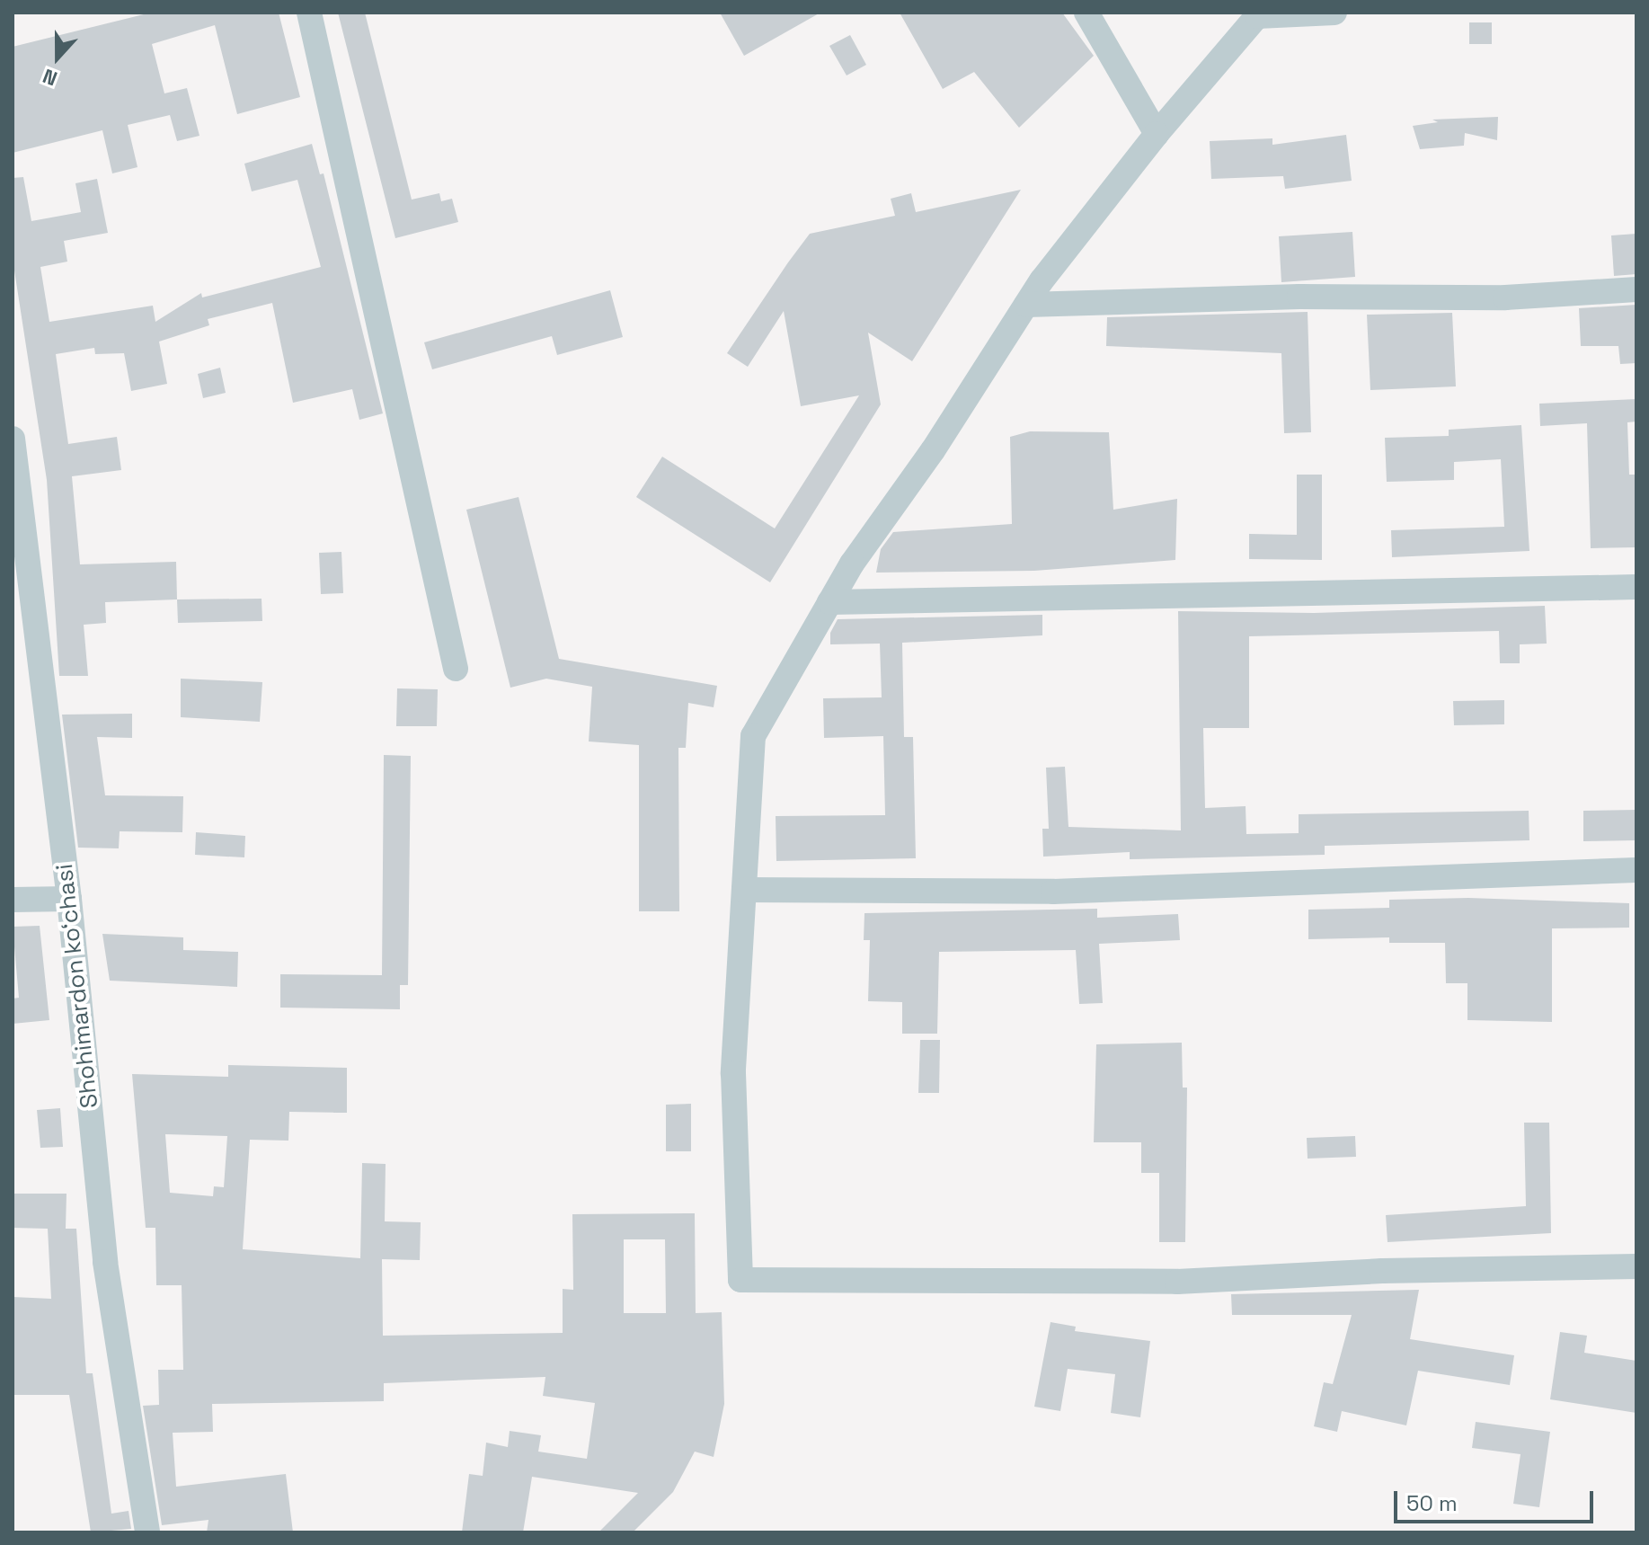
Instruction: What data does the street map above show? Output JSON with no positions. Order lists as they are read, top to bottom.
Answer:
{
  "streets": {
    "street": ["Shohimardon koʻchasi"]
  },
  "scale_bar": "50 m",
  "north": "bottom"
}
